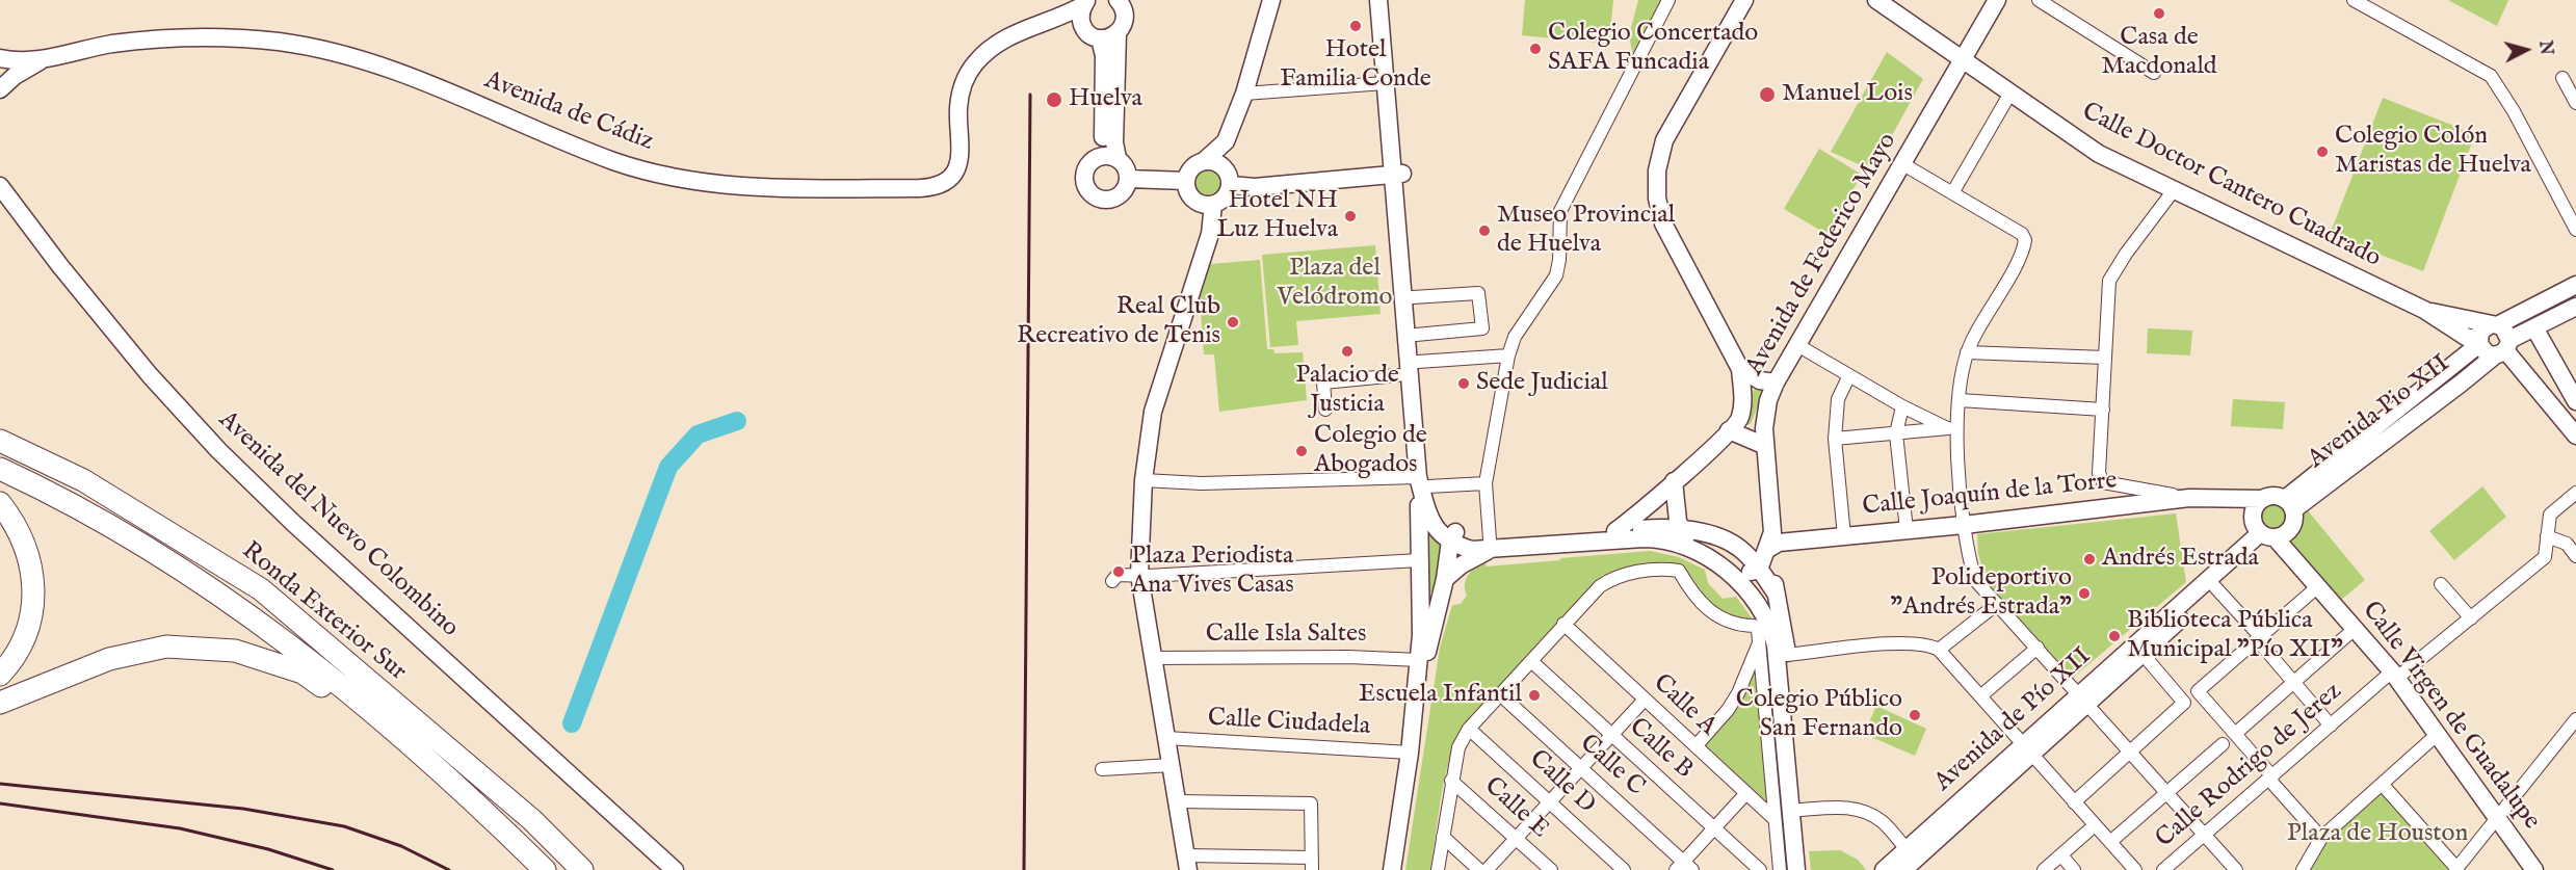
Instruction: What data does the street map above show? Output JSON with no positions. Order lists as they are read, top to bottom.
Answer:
{
  "streets": {
    "highway": ["Ronda Exterior Sur"],
    "street": [
      "Avenida de Cádiz",
      "Calle Doctor Cantero Cuadrado",
      "Avenida de Federico Mayo",
      "Avenida Pio XII",
      "Calle Joaquín de la Torre",
      "Avenida del Nuevo Colombino",
      "Calle Isla Saltes",
      "Calle A",
      "Calle Virgen de Guadalupe",
      "Avenida de Pío XII",
      "Calle Ciudadela",
      "Calle B",
      "Calle C",
      "Calle Rodrigo de Jerez",
      "Calle D",
      "Calle E"
    ]
  },
  "crossings": [
    ["Calle Doctor Cantero Cuadrado", "Avenida de Federico Mayo"],
    ["Calle Doctor Cantero Cuadrado", "Avenida Pio XII"],
    ["Avenida de Federico Mayo", "Calle Joaquín de la Torre"],
    ["Avenida Pio XII", "Calle Joaquín de la Torre"],
    ["Avenida Pio XII", "Calle Virgen de Guadalupe"],
    ["Avenida Pio XII", "Avenida de Pío XII"],
    ["Calle Joaquín de la Torre", "Calle Virgen de Guadalupe"],
    ["Calle Joaquín de la Torre", "Avenida de Pío XII"],
    ["Calle Virgen de Guadalupe", "Avenida de Pío XII"],
    ["Calle Virgen de Guadalupe", "Calle Rodrigo de Jerez"]
  ],
  "parks": ["Plaza del Velódromo", "Plaza de Houston"],
  "places": [
    "Casa de Macdonald",
    "Hotel Familia Conde",
    "Colegio Concertado SAFA Funcadia",
    "Manuel Lois",
    "Huelva",
    "Colegio Colón Maristas de Huelva",
    "Hotel NH Luz Huelva",
    "Museo Provincial de Huelva",
    "Real Club Recreativo de Tenis",
    "Palacio de Justicia",
    "Sede Judicial",
    "Colegio de Abogados",
    "Andrés Estrada",
    "Plaza Periodista Ana Vives Casas",
    "Polideportivo \"Andrés Estrada\"",
    "Biblioteca Pública Municipal \"Pío XII\"",
    "Escuela Infantil",
    "Colegio Público San Fernando"
  ],
  "north": "right"
}
